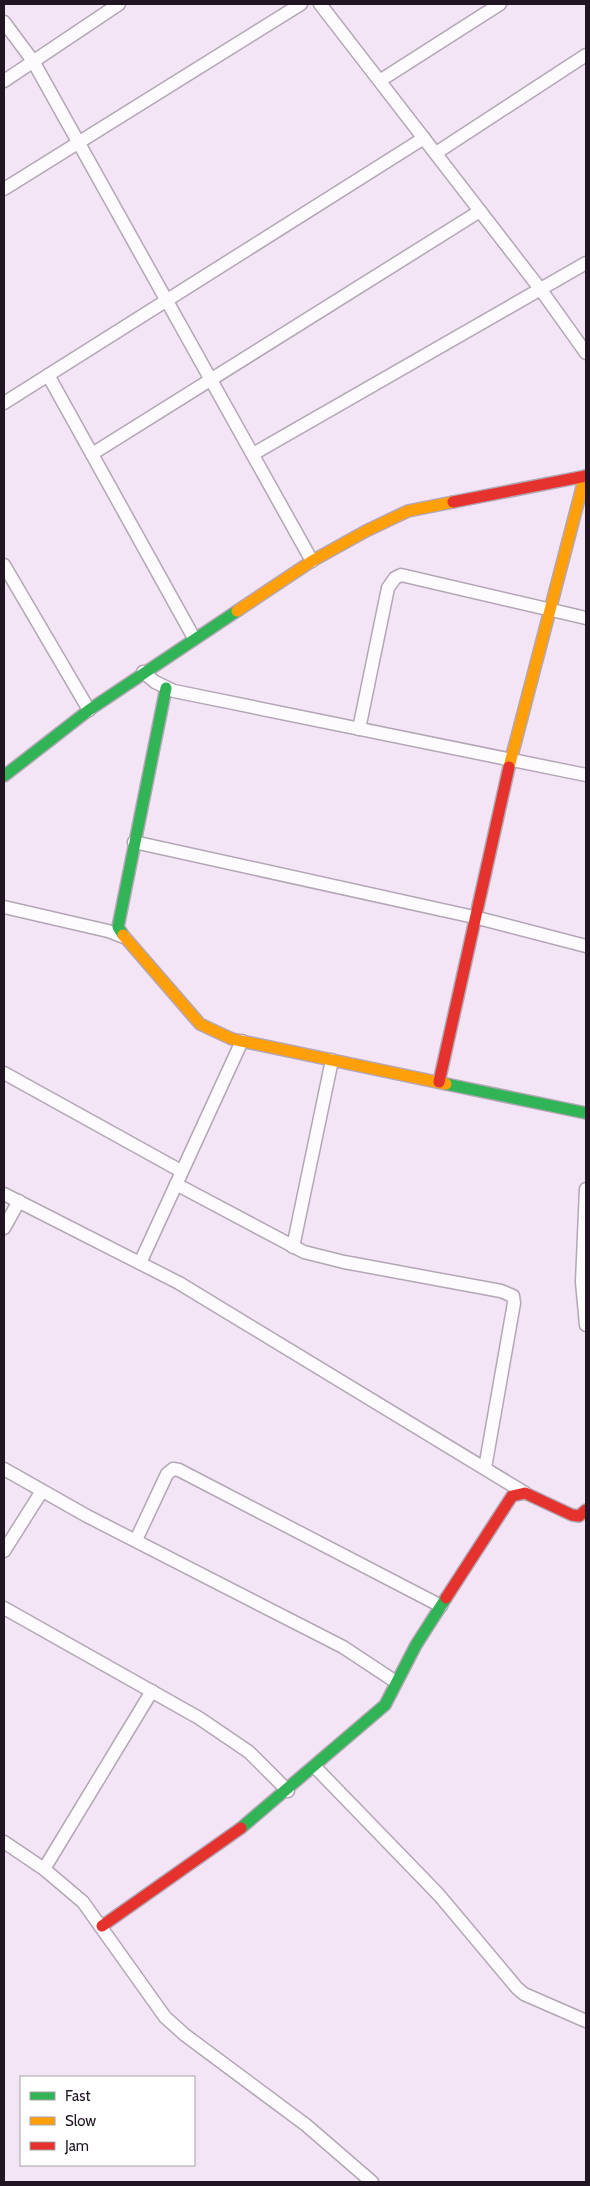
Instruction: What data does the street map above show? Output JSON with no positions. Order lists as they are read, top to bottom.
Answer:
{
  "legend": ["Fast", "Slow", "Jam"]
}
